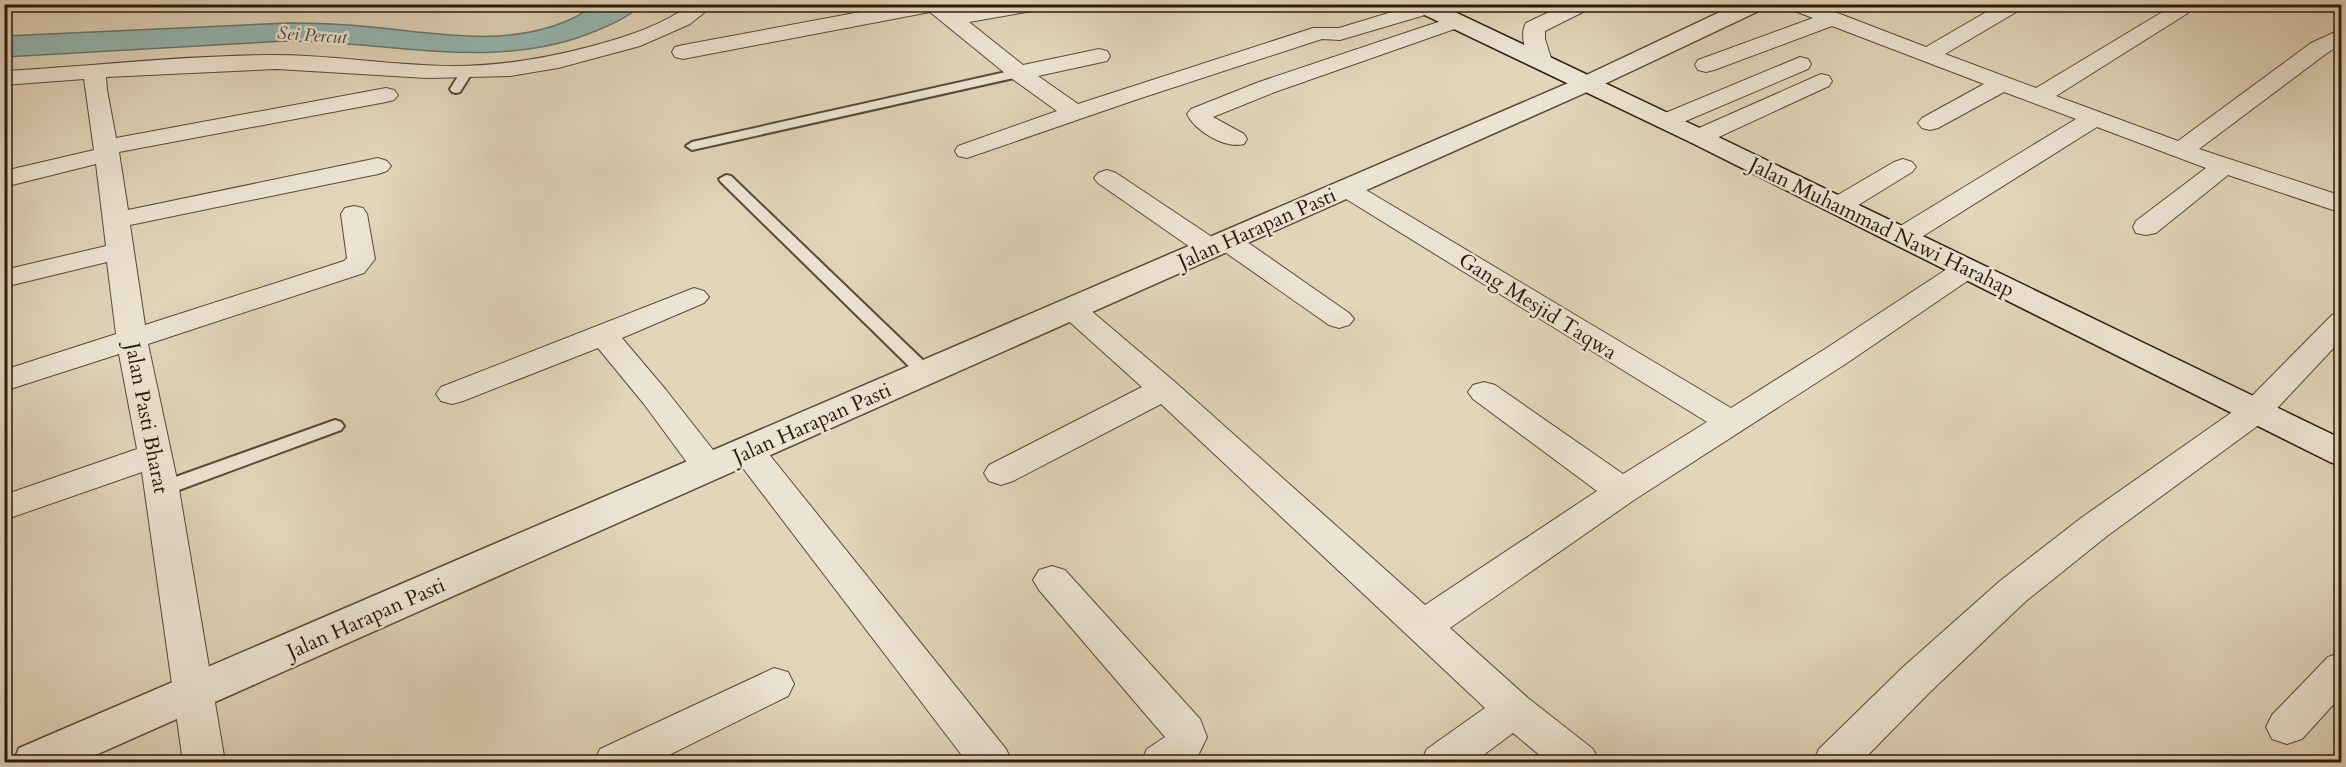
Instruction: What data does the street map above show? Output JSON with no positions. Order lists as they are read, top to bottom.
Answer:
{
  "streets": {
    "street": [
      "Jalan Muhammad Nawi Harahap",
      "Jalan Harapan Pasti",
      "Gang Mesjid Taqwa",
      "Jalan Pasti Bharat"
    ]
  },
  "crossings": [
    ["Jalan Muhammad Nawi Harahap", "Jalan Harapan Pasti"],
    ["Jalan Harapan Pasti", "Gang Mesjid Taqwa"],
    ["Jalan Harapan Pasti", "Jalan Pasti Bharat"]
  ],
  "water": ["Sei Percut"]
}
